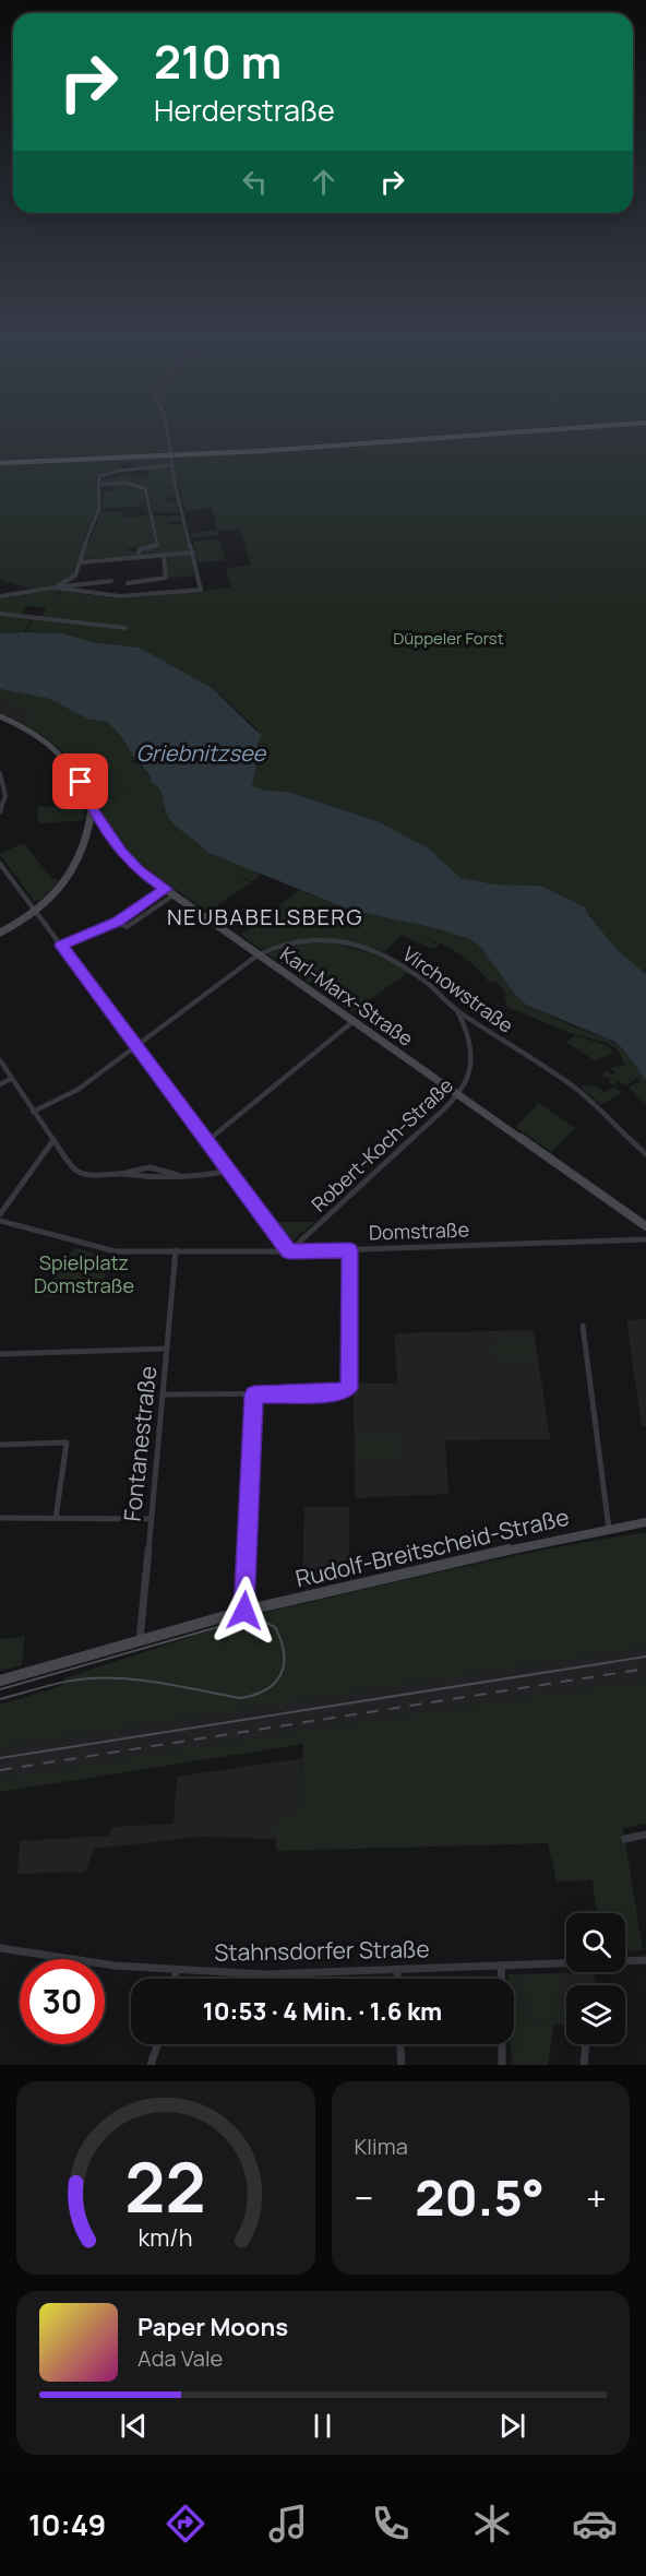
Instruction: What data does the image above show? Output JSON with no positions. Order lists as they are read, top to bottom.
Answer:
{
  "streets": {
    "street": [
      "Virchowstraße",
      "Karl-Marx-Straße",
      "Robert-Koch-Straße",
      "Domstraße",
      "Fontanestraße",
      "Rudolf-Breitscheid-Straße",
      "Stahnsdorfer Straße"
    ]
  },
  "crossings": [
    ["Virchowstraße", "Karl-Marx-Straße"],
    ["Virchowstraße", "Robert-Koch-Straße"],
    ["Karl-Marx-Straße", "Robert-Koch-Straße"],
    ["Robert-Koch-Straße", "Domstraße"],
    ["Domstraße", "Fontanestraße"],
    ["Fontanestraße", "Rudolf-Breitscheid-Straße"]
  ],
  "districts": ["NEUBABELSBERG"],
  "water": ["Griebnitzsee"],
  "parks": ["Düppeler Forst", "Spielplatz Domstraße"],
  "page": {
    "turn": ["210 m", "Herderstraße"],
    "limit": "30",
    "trip": "10:53 · 4 Min. · 1.6 km",
    "tile": "Klima",
    "heat": ["−", "20.5°", "+"],
    "song": ["Paper Moons", "Ada Vale"],
    "tabs": "10:49",
    "gauge": ["22", "km/h"]
  }
}
